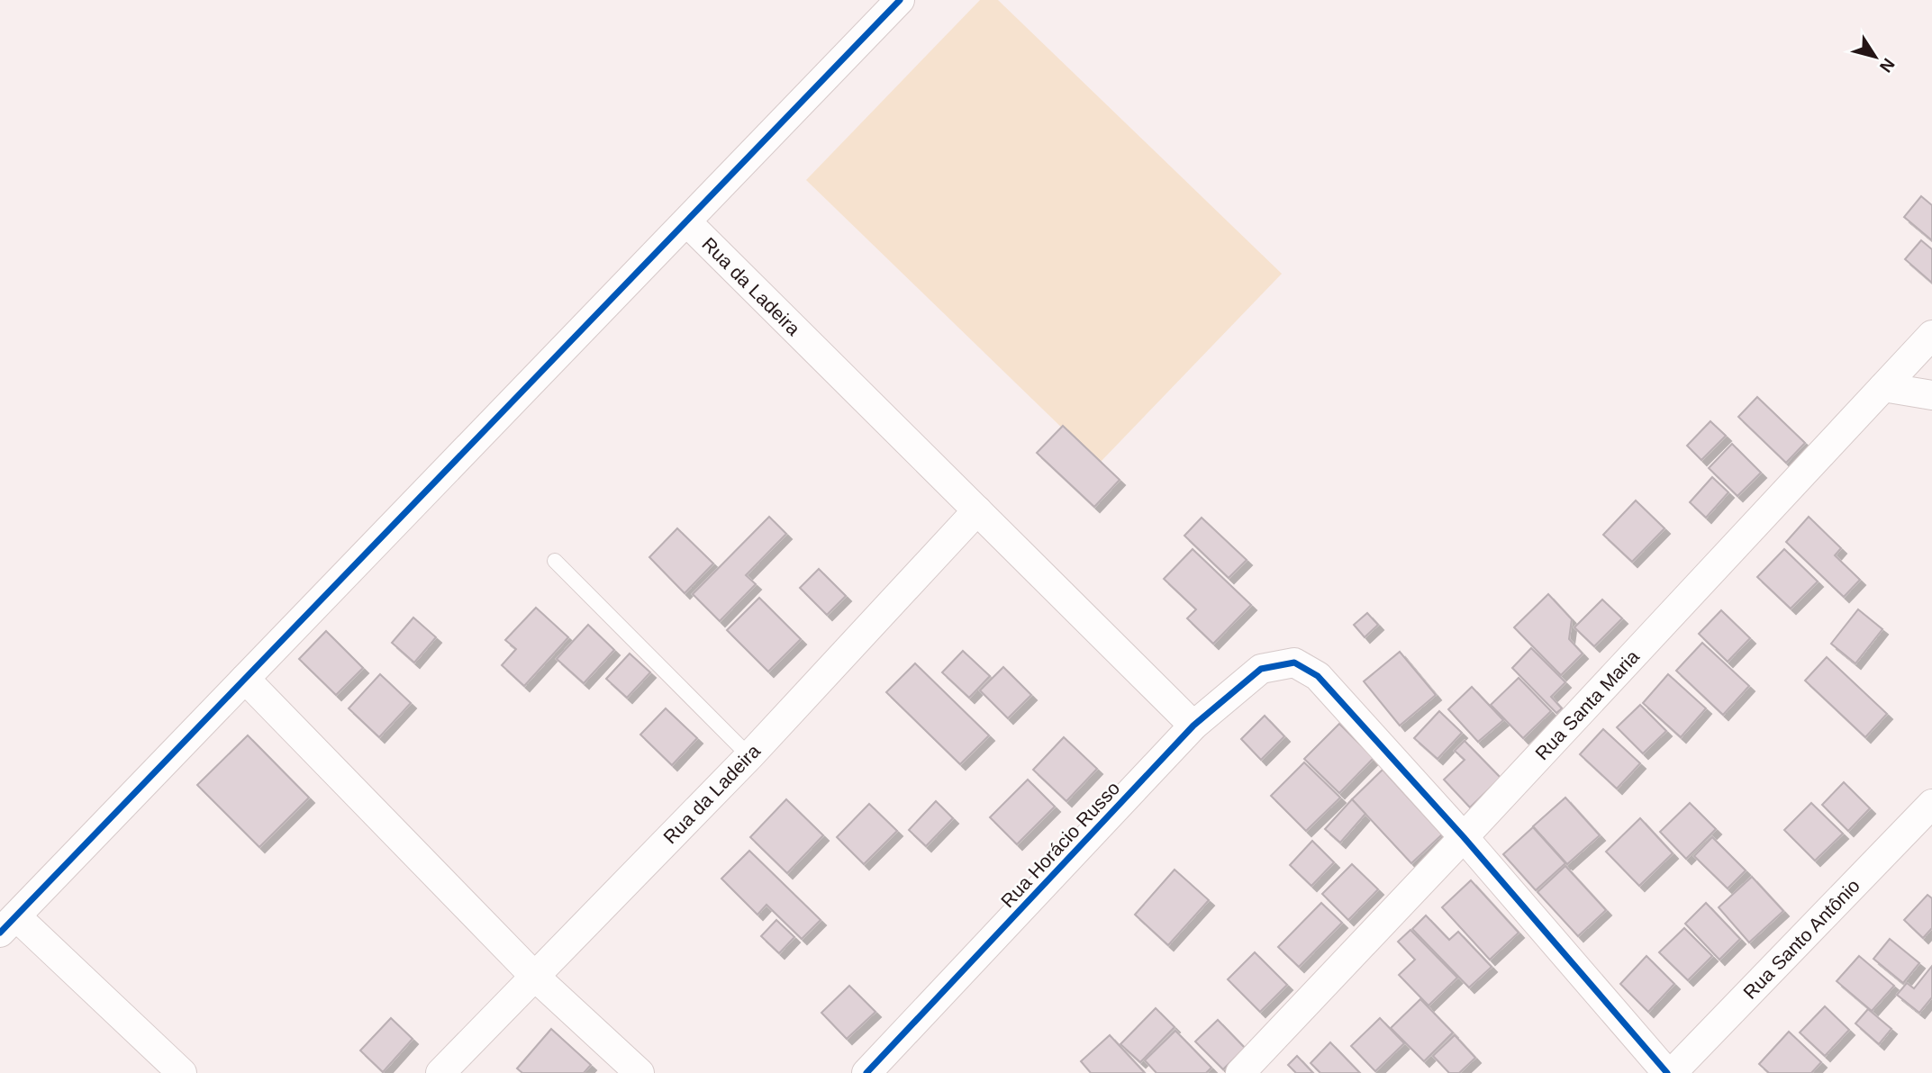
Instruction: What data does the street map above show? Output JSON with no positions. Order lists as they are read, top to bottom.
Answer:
{
  "streets": {
    "street": [
      "Rua da Ladeira",
      "Rua Santa Maria",
      "Rua Horácio Russo",
      "Rua Santo Antônio"
    ]
  },
  "crossings": [
    ["Rua da Ladeira", "Rua Horácio Russo"],
    ["Rua Santa Maria", "Rua Horácio Russo"]
  ],
  "north": "bottom right"
}
